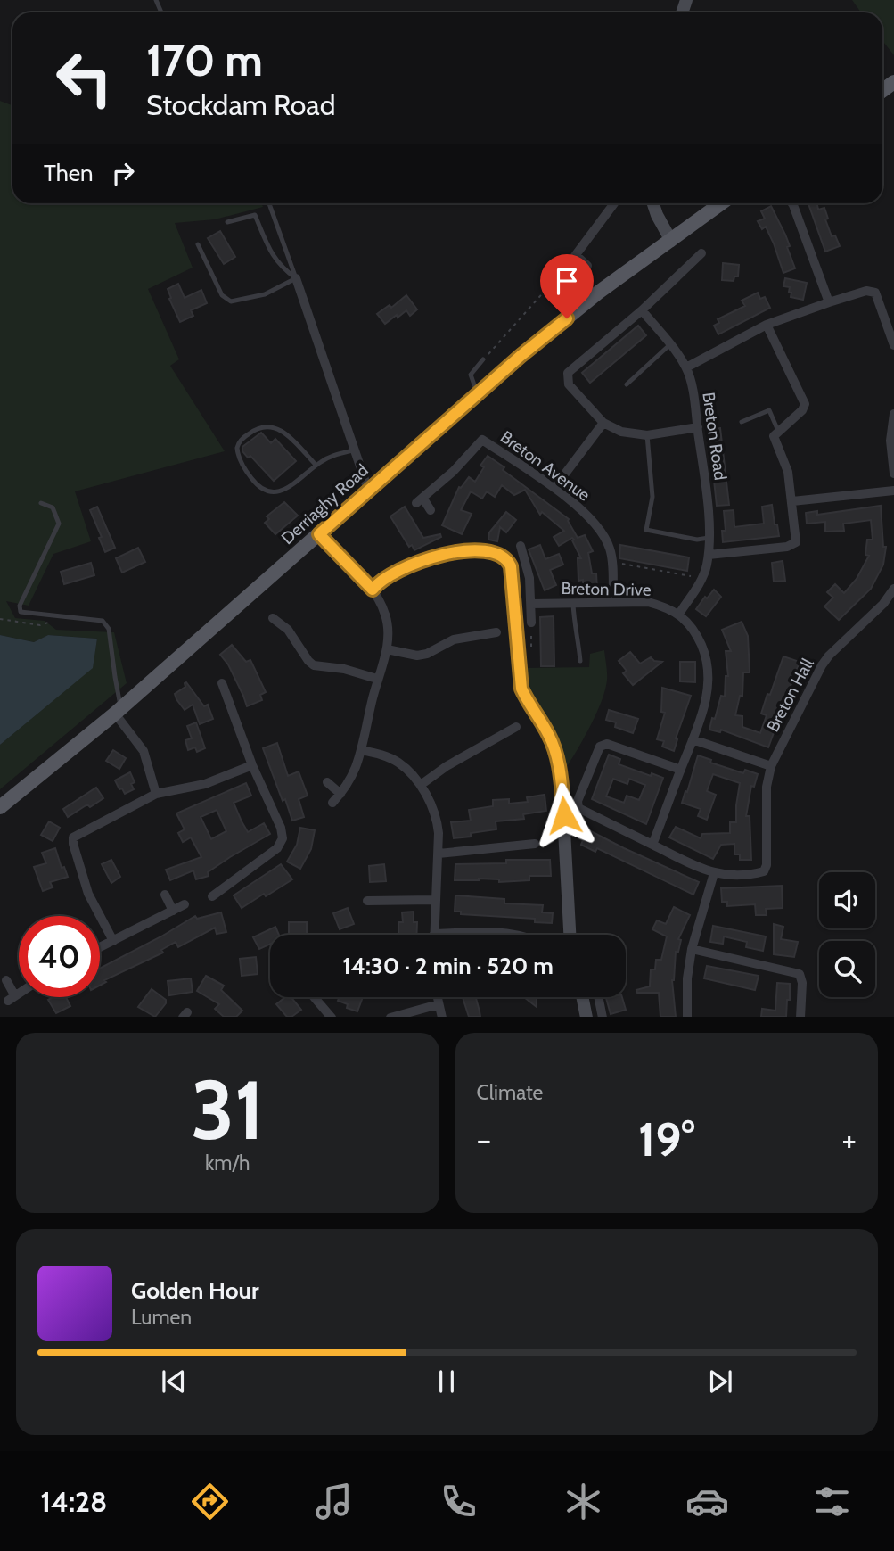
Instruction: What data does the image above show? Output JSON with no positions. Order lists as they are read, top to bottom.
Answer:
{
  "streets": {
    "main road": ["Derriaghy Road"],
    "street": [
      "Breton Road",
      "Breton Avenue",
      "Breton Drive",
      "Breton Hall"
    ]
  },
  "crossings": [
    ["Breton Road", "Breton Drive"],
    ["Breton Avenue", "Breton Drive"]
  ],
  "page": {
    "turn": ["170 m", "Stockdam Road"],
    "then": "Then",
    "limit": "40",
    "trip": "14:30 · 2 min · 520 m",
    "tile": [
      ["31", "km/h"],
      "Climate"
    ],
    "heat": ["−", "19°", "+"],
    "song": ["Golden Hour", "Lumen"],
    "tabs": "14:28"
  }
}
